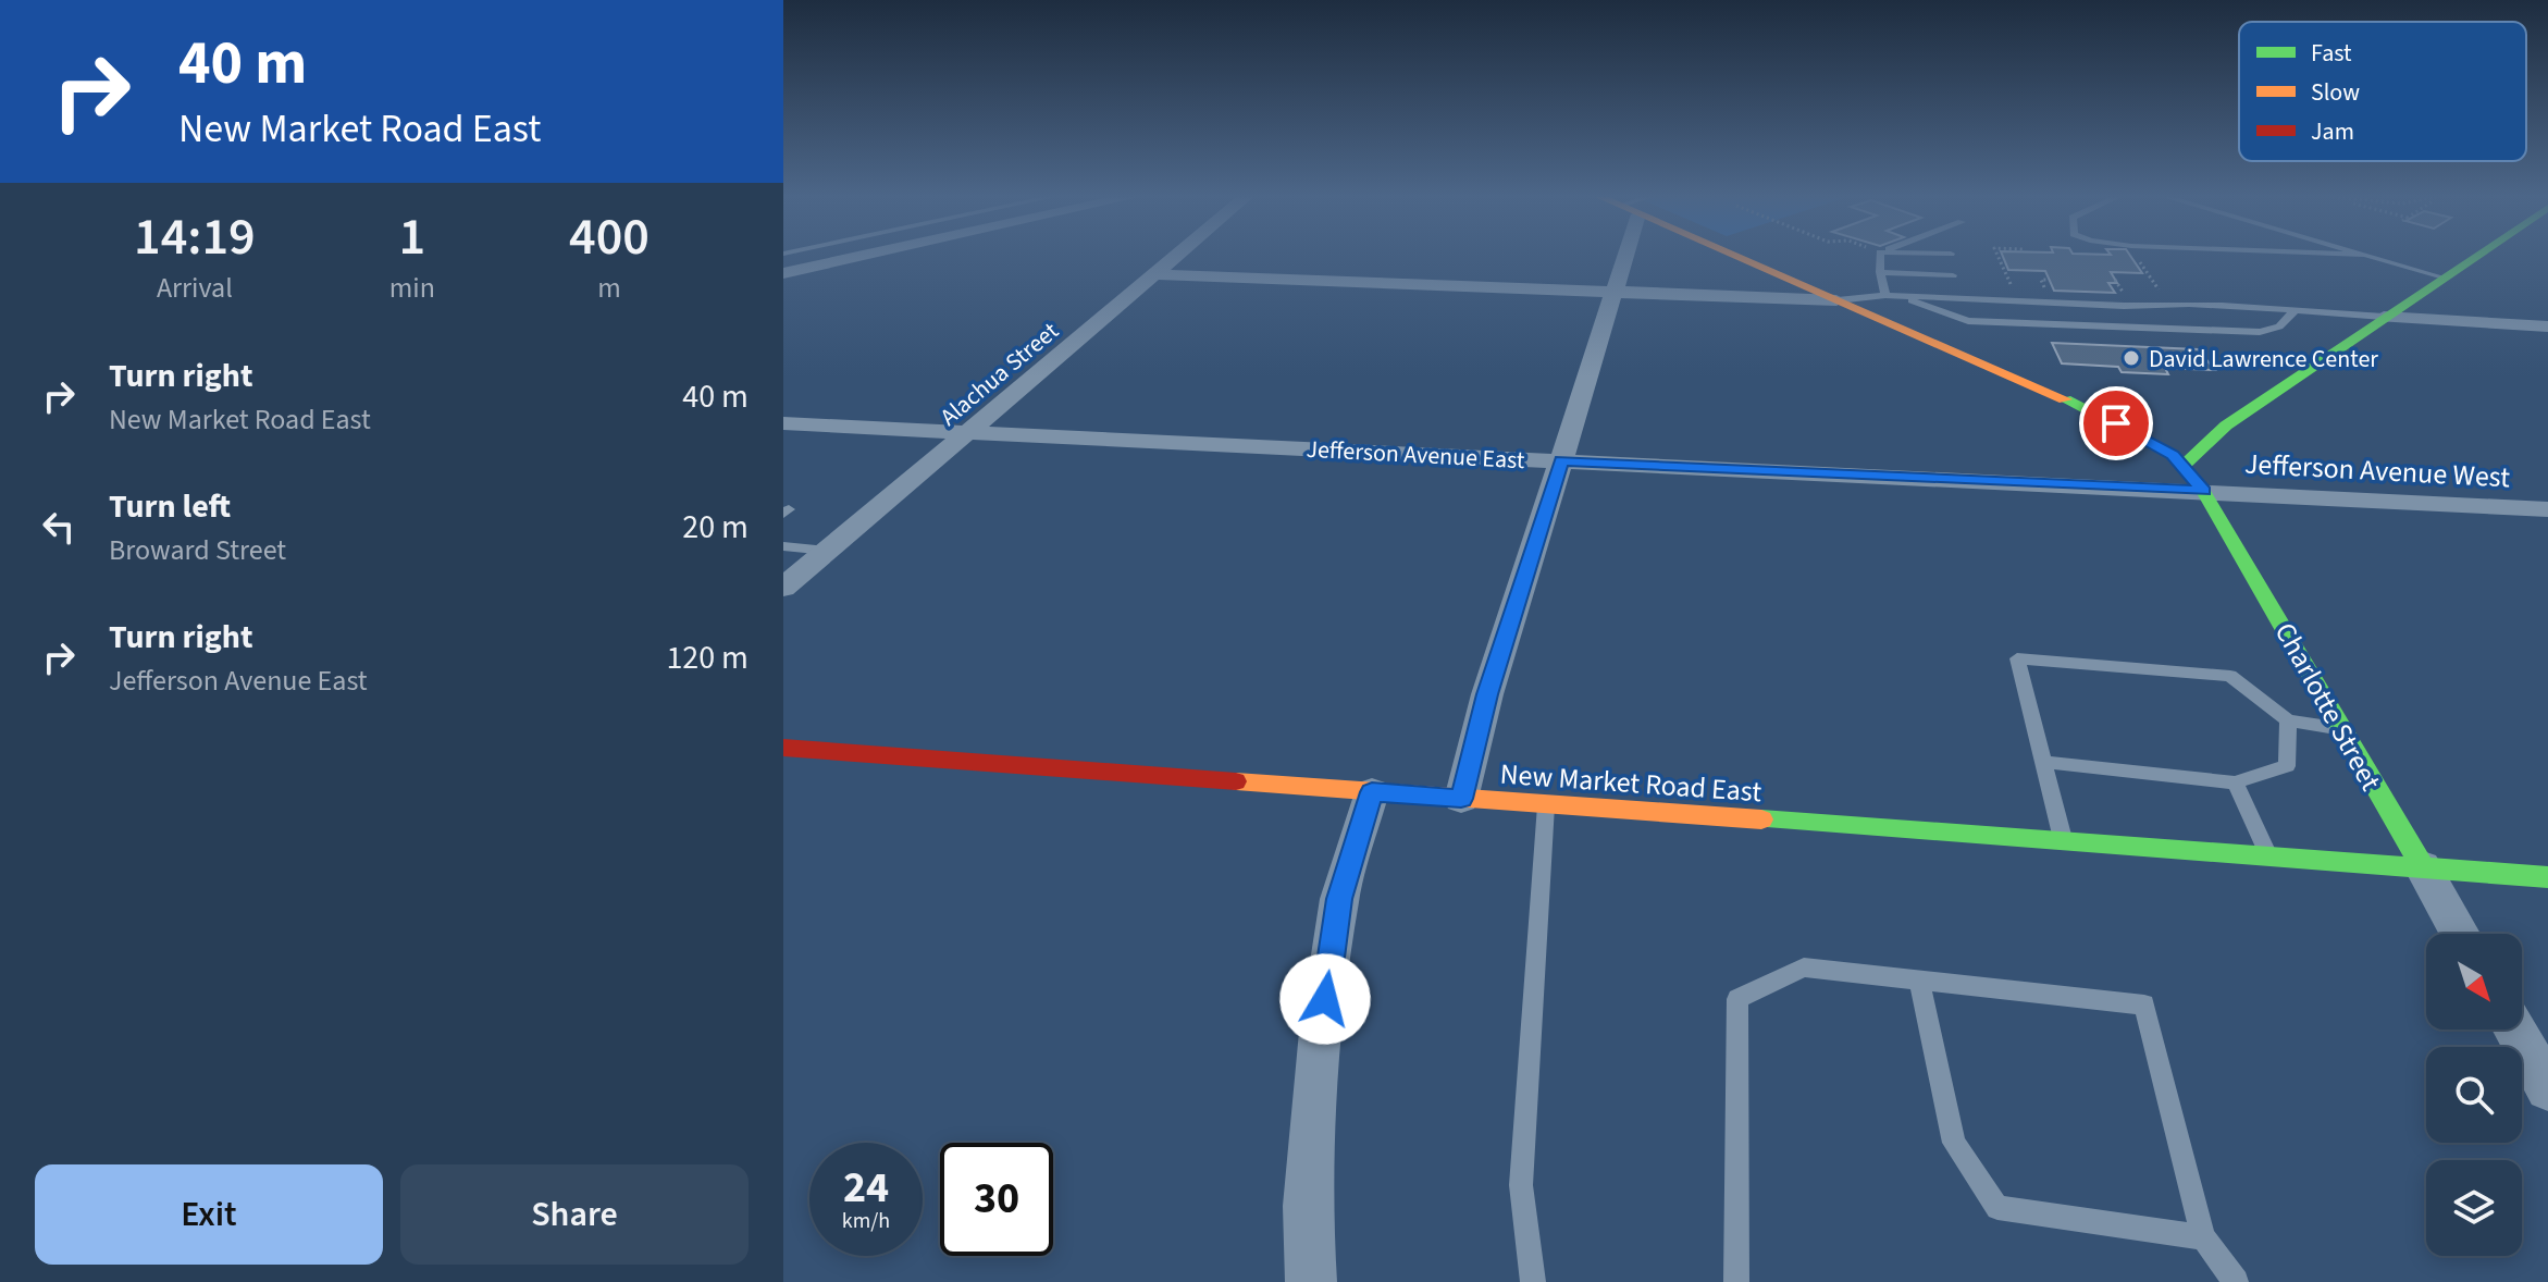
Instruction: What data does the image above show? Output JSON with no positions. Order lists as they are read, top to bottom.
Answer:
{
  "streets": {
    "street": [
      "Alachua Street",
      "Jefferson Avenue East",
      "Jefferson Avenue West",
      "Charlotte Street",
      "New Market Road East"
    ]
  },
  "crossings": [
    ["Alachua Street", "Jefferson Avenue East"],
    ["Jefferson Avenue East", "Jefferson Avenue West"],
    ["Jefferson Avenue East", "Charlotte Street"],
    ["Jefferson Avenue West", "Charlotte Street"],
    ["Charlotte Street", "New Market Road East"]
  ],
  "places": ["David Lawrence Center"],
  "legend": ["Fast", "Slow", "Jam"],
  "north": "bottom right",
  "page": {
    "turn": ["40 m", "New Market Road East"],
    "eta": [
      "14:19",
      "Arrival",
      "1",
      "min",
      "400",
      "m"
    ],
    "list": [
      {
        "name": "Turn right",
        "note": "New Market Road East",
        "value": "40 m"
      },
      {
        "name": "Turn left",
        "note": "Broward Street",
        "value": "20 m"
      },
      {
        "name": "Turn right",
        "note": "Jefferson Avenue East",
        "value": "120 m"
      }
    ],
    "speed": "24 km/h",
    "limit": "30",
    "buttons": ["Exit", "Share"]
  }
}
